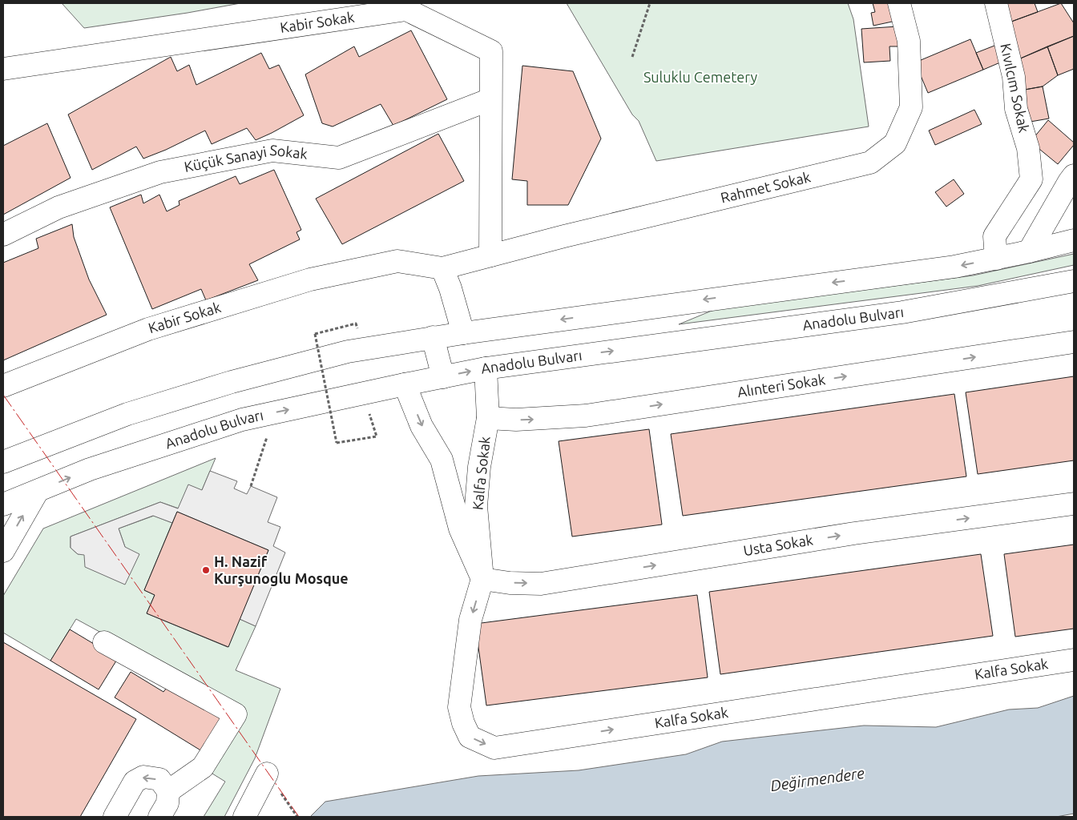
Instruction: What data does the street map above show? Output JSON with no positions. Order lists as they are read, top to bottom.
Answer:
{
  "streets": {
    "main road": [
      "Kabir Sokak",
      "Kıvılcım Sokak",
      "Küçük Sanayi Sokak",
      "Rahmet Sokak",
      "Anadolu Bulvarı",
      "Alınteri Sokak",
      "Kalfa Sokak",
      "Usta Sokak"
    ]
  },
  "crossings": [
    ["Kabir Sokak", "Küçük Sanayi Sokak"],
    ["Kabir Sokak", "Rahmet Sokak"],
    ["Anadolu Bulvarı", "Kalfa Sokak"],
    ["Alınteri Sokak", "Kalfa Sokak"],
    ["Kalfa Sokak", "Usta Sokak"]
  ],
  "one_way": ["Usta Sokak"],
  "water": ["Değirmendere"],
  "parks": ["Suluklu Cemetery"],
  "places": ["H. Nazif Kurşunoglu Mosque"]
}
